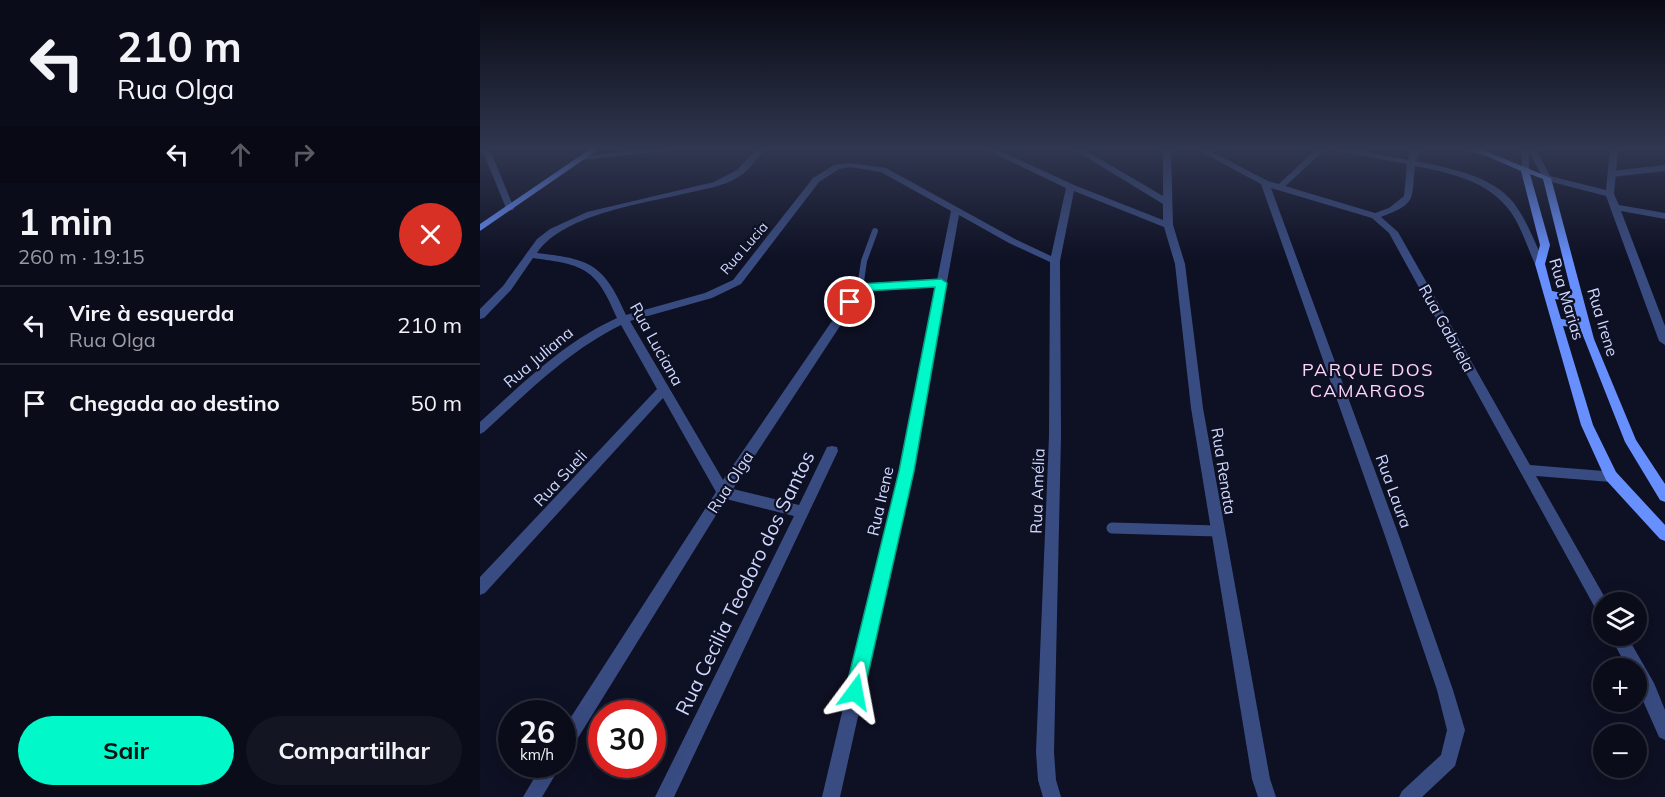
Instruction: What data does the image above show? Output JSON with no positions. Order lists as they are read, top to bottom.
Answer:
{
  "streets": {
    "street": [
      "Rua Lucia",
      "Rua Marias",
      "Rua Irene",
      "Rua Gabriela",
      "Rua Luciana",
      "Rua Juliana",
      "Rua Renata",
      "Rua Sueli",
      "Rua Olga",
      "Rua Amélia",
      "Rua Laura",
      "Rua Cecilia Teodoro dos Santos"
    ]
  },
  "crossings": [
    ["Rua Lucia", "Rua Irene"],
    ["Rua Lucia", "Rua Luciana"],
    ["Rua Lucia", "Rua Juliana"],
    ["Rua Lucia", "Rua Amélia"],
    ["Rua Luciana", "Rua Juliana"],
    ["Rua Luciana", "Rua Sueli"],
    ["Rua Luciana", "Rua Olga"]
  ],
  "districts": ["PARQUE DOS CAMARGOS"],
  "page": {
    "turn": ["210 m", "Rua Olga"],
    "heading": ["1 min", "260 m · 19:15"],
    "list": [
      {
        "name": "Vire à esquerda",
        "note": "Rua Olga",
        "value": "210 m"
      },
      {
        "name": "Chegada ao destino",
        "value": "50 m"
      }
    ],
    "map_buttons": ["+", "−"],
    "speed": "26 km/h",
    "limit": "30",
    "buttons": ["Sair", "Compartilhar"]
  }
}
